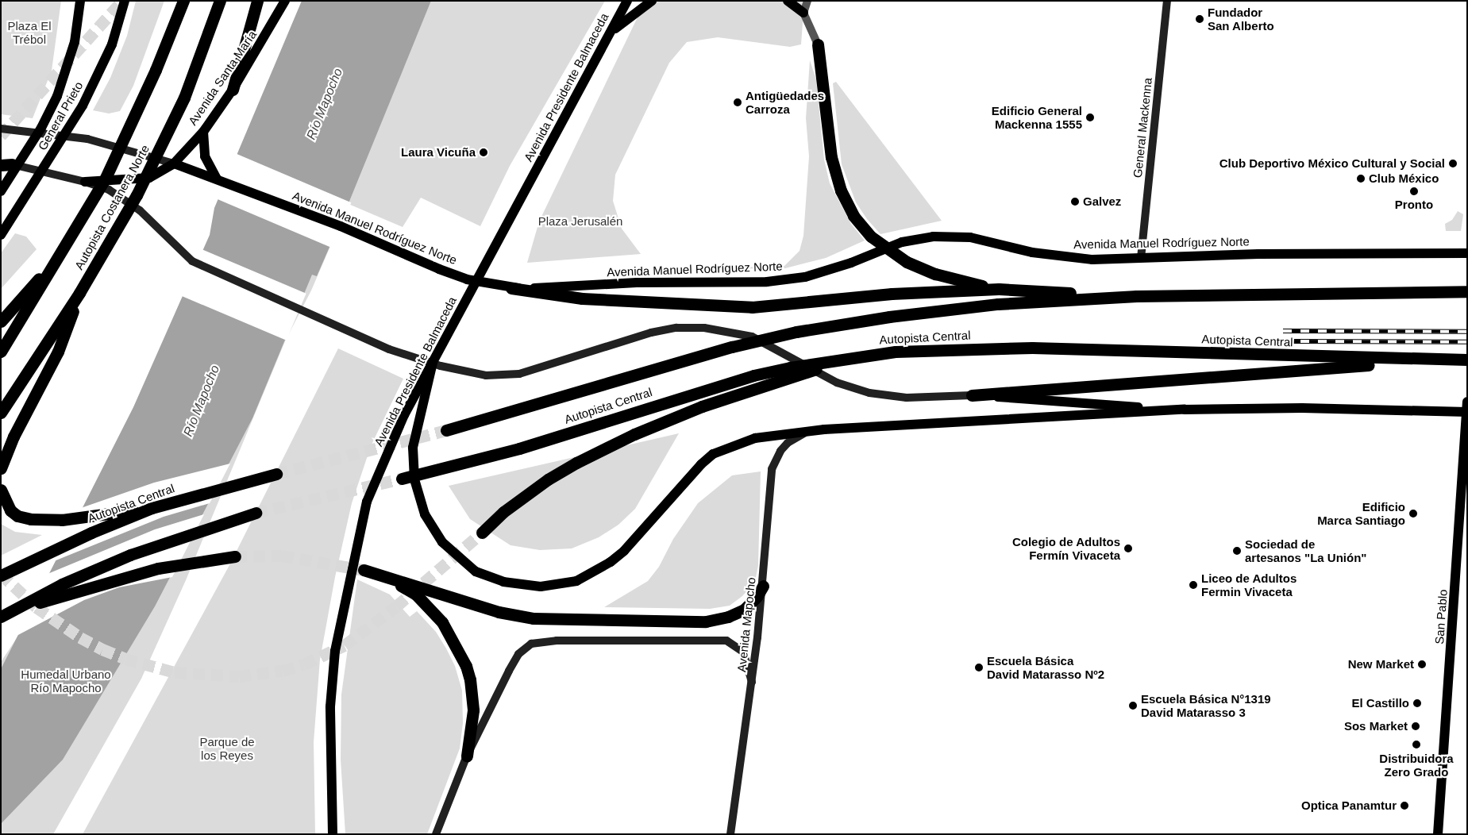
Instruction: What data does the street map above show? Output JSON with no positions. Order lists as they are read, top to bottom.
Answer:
{
  "streets": {
    "highway": ["Autopista Costanera Norte", "Autopista Central"],
    "main road": [
      "Avenida Santa María",
      "Avenida Presidente Balmaceda",
      "General Prieto",
      "General Mackenna",
      "Avenida Manuel Rodríguez Norte",
      "San Pablo",
      "Avenida Mapocho"
    ]
  },
  "crossings": [
    ["Avenida Santa María", "Avenida Manuel Rodríguez Norte"],
    ["General Mackenna", "Avenida Manuel Rodríguez Norte"]
  ],
  "water": ["Río Mapocho"],
  "parks": [
    "Plaza El Trébol",
    "Plaza Jerusalén",
    "Humedal Urbano Río Mapocho",
    "Parque de los Reyes"
  ],
  "places": [
    "Fundador San Alberto",
    "Antigüedades Carroza",
    "Edificio General Mackenna 1555",
    "Laura Vicuña",
    "Club Deportivo México Cultural y Social",
    "Club México",
    "Pronto",
    "Galvez",
    "Edificio Marca Santiago",
    "Colegio de Adultos Fermín Vivaceta",
    "Sociedad de artesanos \"La Unión\"",
    "Liceo de Adultos Fermin Vivaceta",
    "New Market",
    "Escuela Básica David Matarasso Nº2",
    "El Castillo",
    "Escuela Básica N°1319 David Matarasso 3",
    "Sos Market",
    "Distribuidora Zero Grado",
    "Optica Panamtur"
  ]
}
